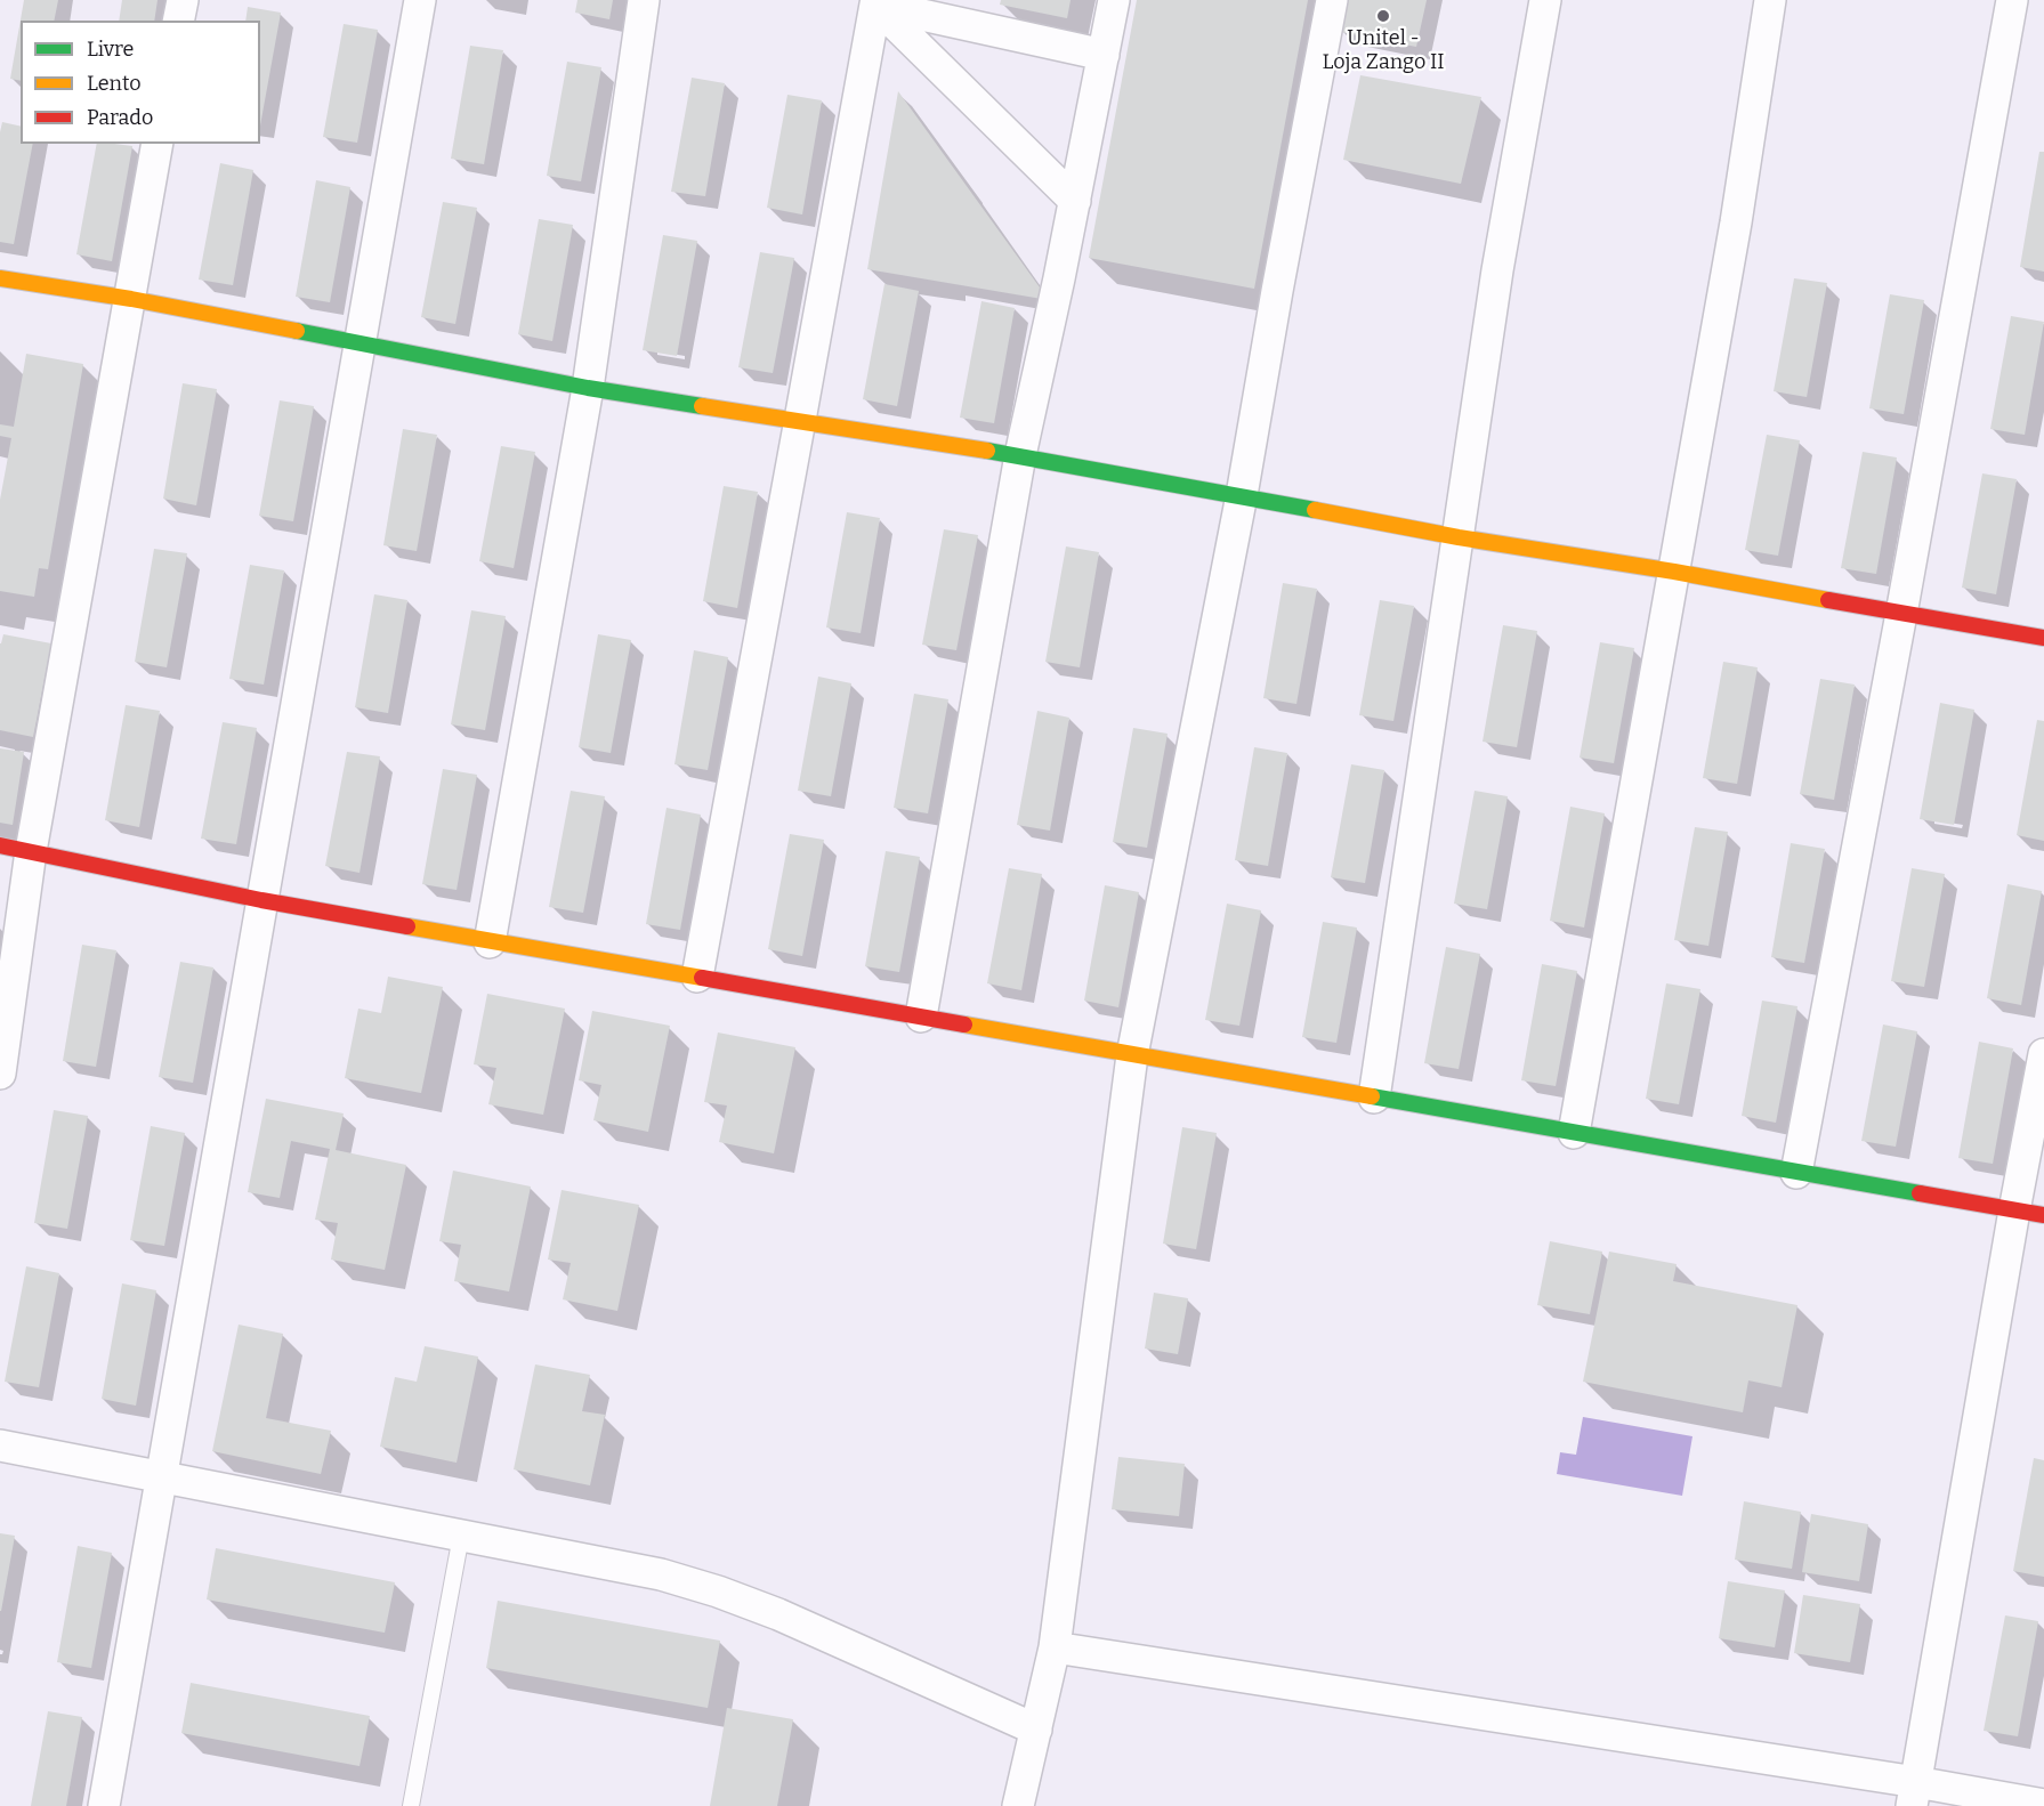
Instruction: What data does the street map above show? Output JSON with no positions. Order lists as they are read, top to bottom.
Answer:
{
  "places": ["Unitel - Loja Zango II"],
  "legend": ["Livre", "Lento", "Parado"]
}
